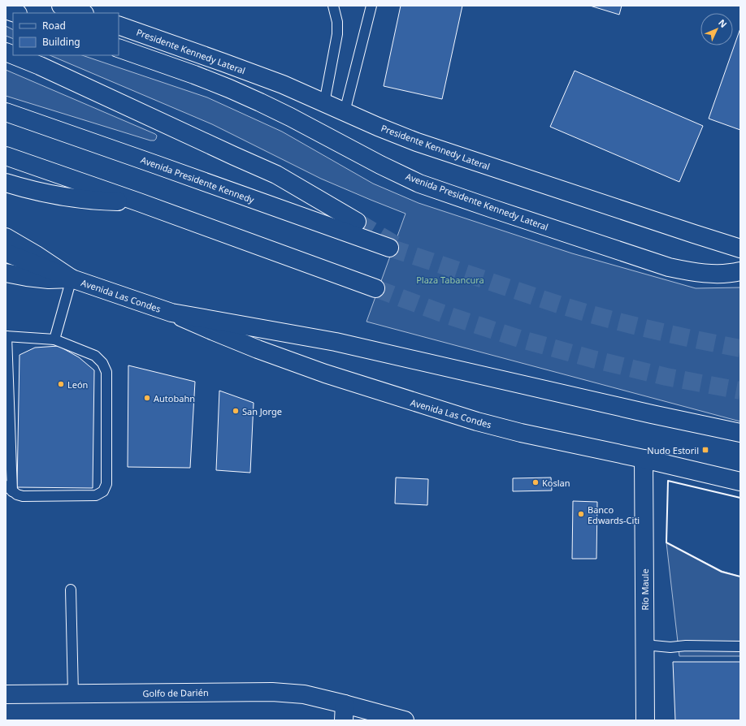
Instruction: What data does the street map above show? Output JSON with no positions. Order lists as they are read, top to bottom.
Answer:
{
  "streets": {
    "main road": [
      "Presidente Kennedy Lateral",
      "Avenida Presidente Kennedy",
      "Avenida Presidente Kennedy Lateral",
      "Avenida Las Condes",
      "Río Maule",
      "Golfo de Darién"
    ]
  },
  "crossings": [
    ["Avenida Las Condes", "Río Maule"]
  ],
  "parks": ["Plaza Tabancura"],
  "places": {
    "other": [
      "León",
      "Autobahn",
      "San Jorge",
      "Koslan",
      "Banco Edwards-Citi"
    ],
    "transit": ["Nudo Estoril"]
  },
  "legend": ["Road", "Building"],
  "north": "top right"
}
